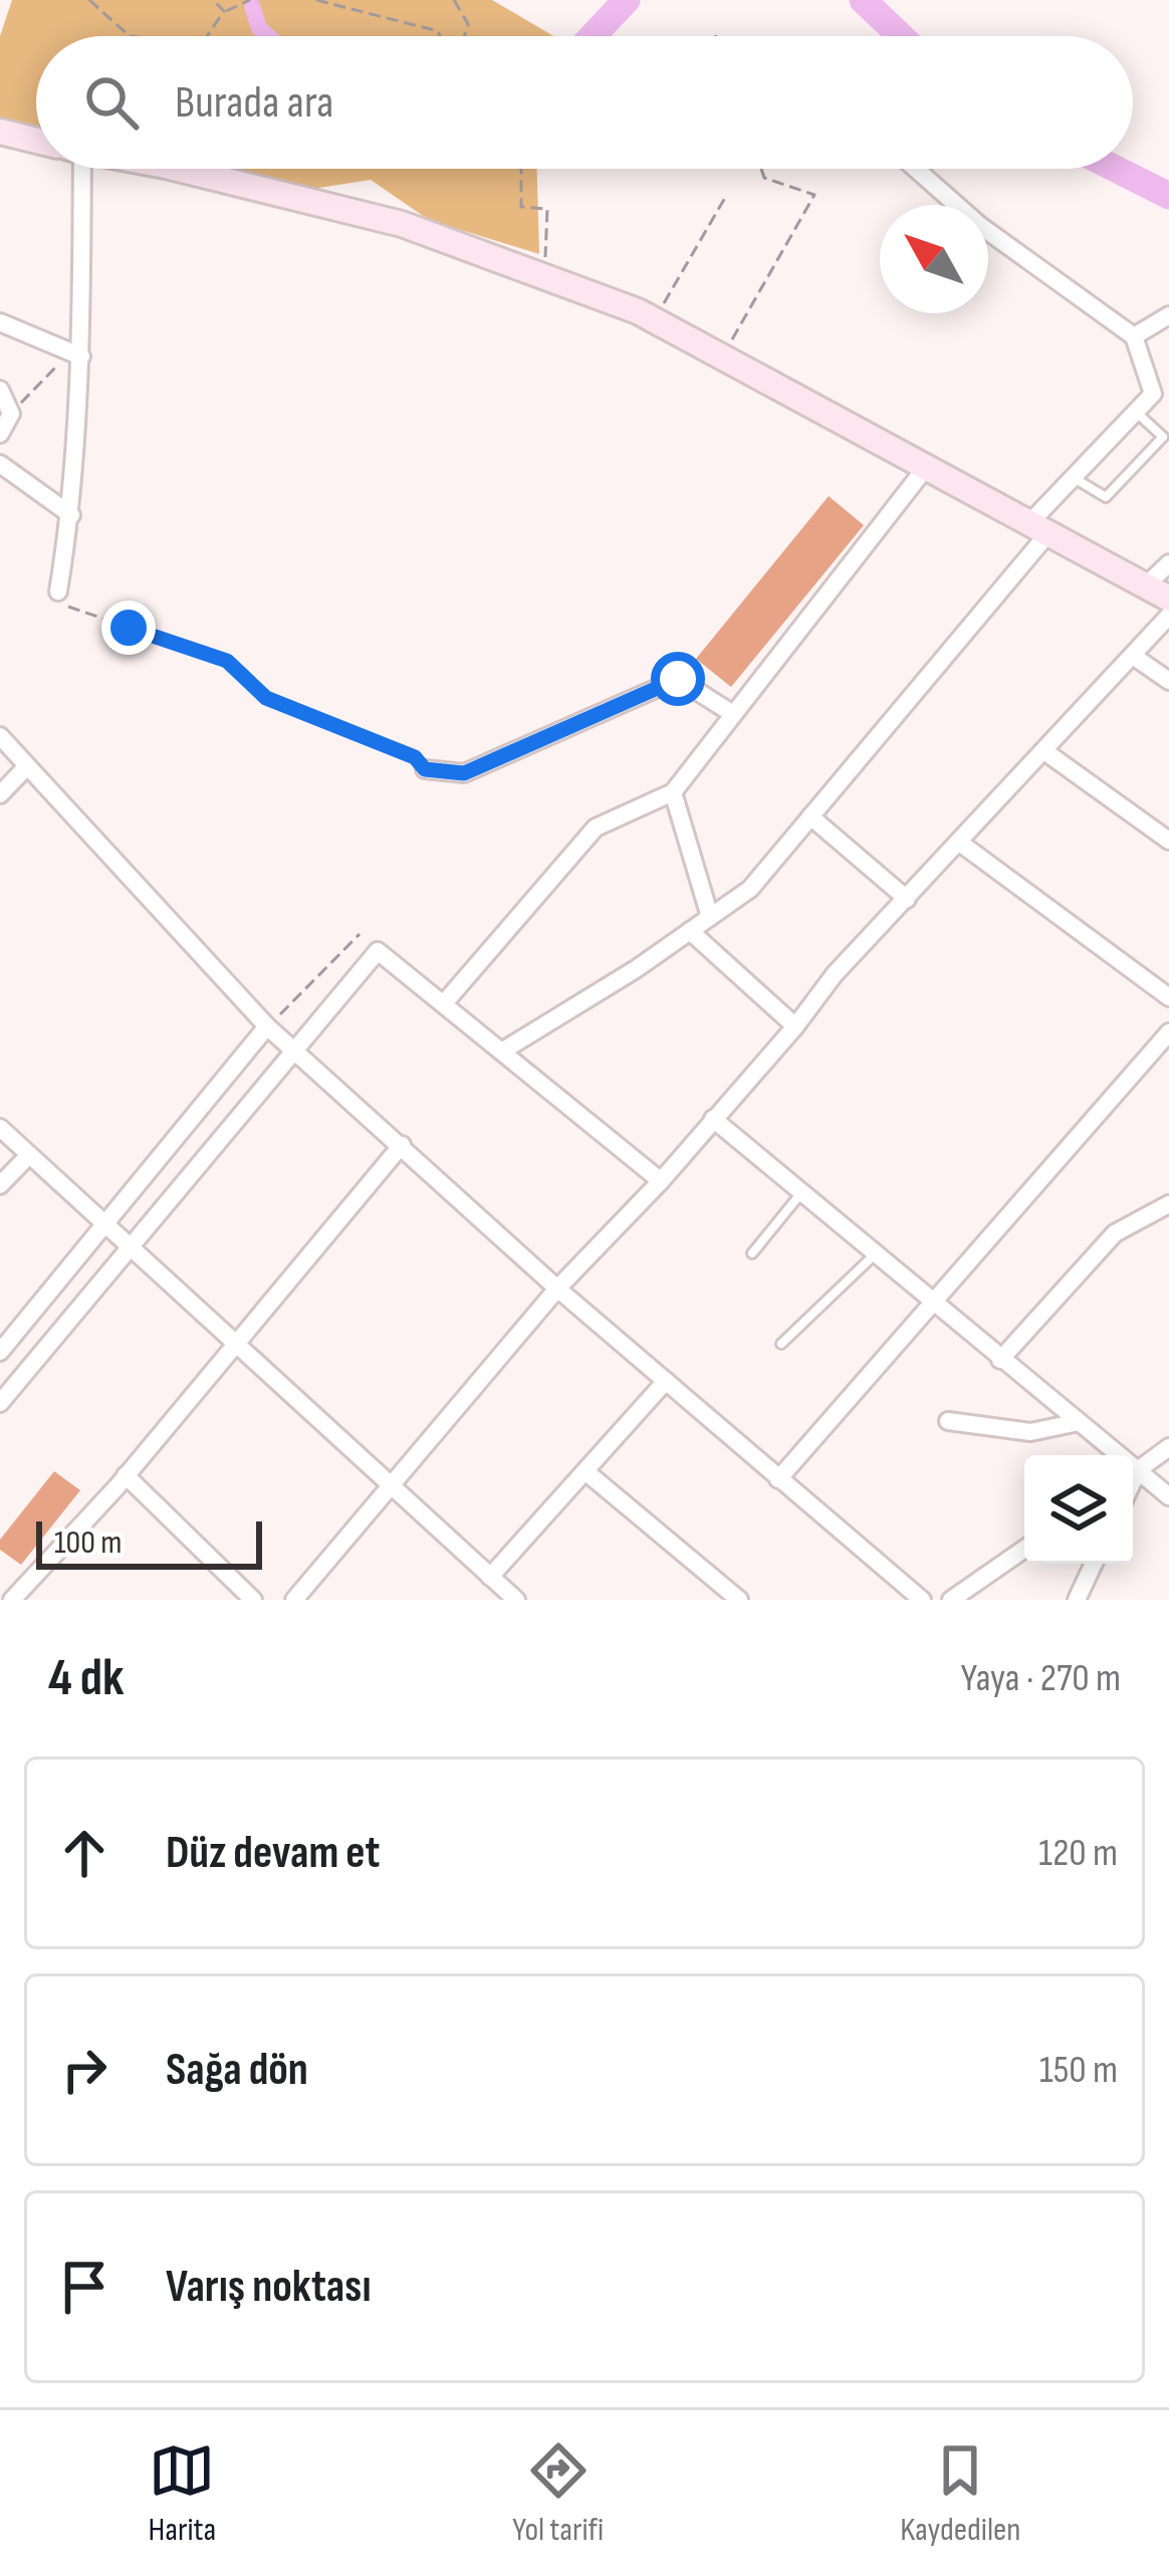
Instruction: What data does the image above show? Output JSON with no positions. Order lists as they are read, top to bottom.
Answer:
{
  "scale_bar": "100 m",
  "north": "top left",
  "page": {
    "search": "Burada ara",
    "scale": "100 m",
    "heading": ["4 dk", "Yaya · 270 m"],
    "list": [
      ["Düz devam et", "120 m"],
      ["Sağa dön", "150 m"],
      "Varış noktası"
    ],
    "nav": ["Harita", "Yol tarifi", "Kaydedilen"]
  }
}
